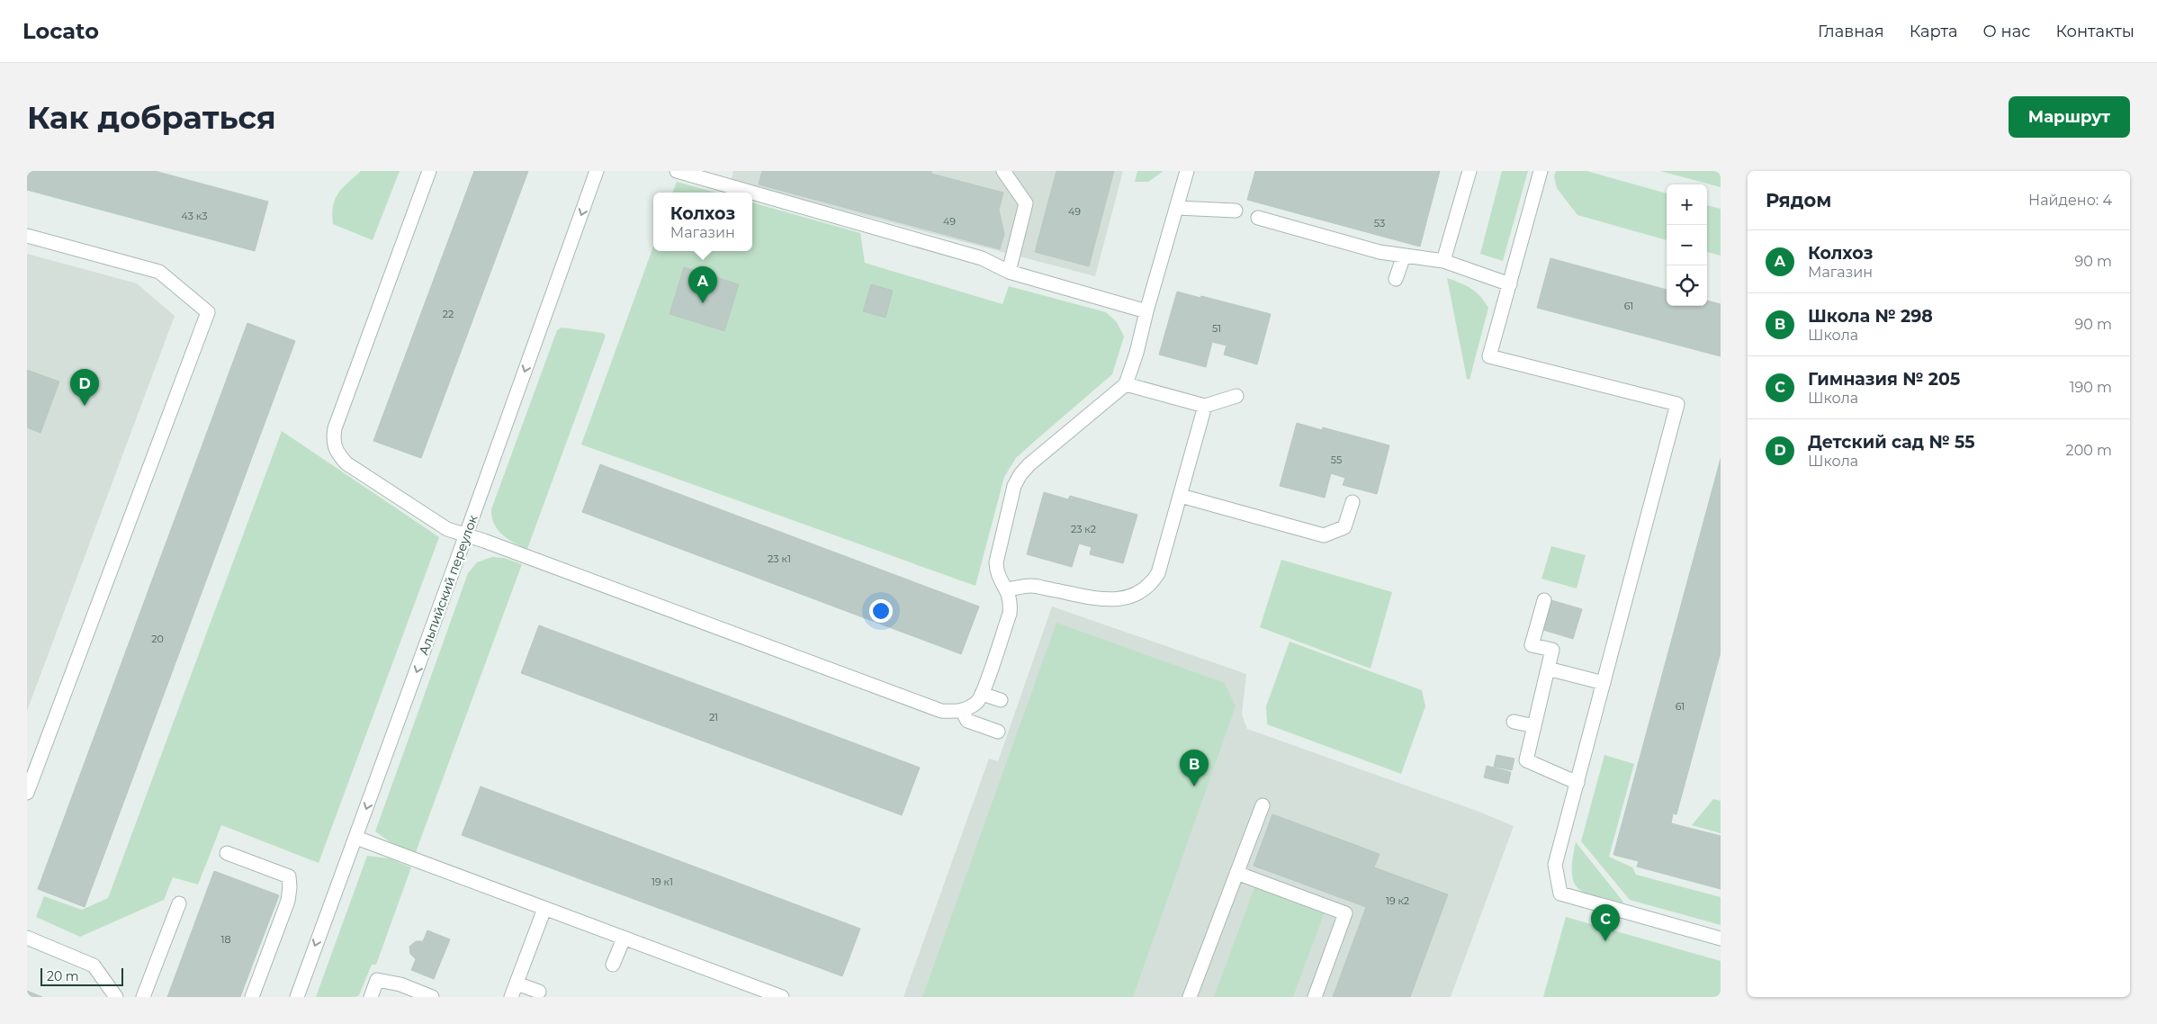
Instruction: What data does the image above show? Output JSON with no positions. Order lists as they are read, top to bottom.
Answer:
{
  "streets": {
    "street": ["Альпийский переулок"]
  },
  "one_way": ["Альпийский переулок"],
  "house_numbers": [
    "49",
    "43 к3",
    "49",
    "53",
    "61",
    "22",
    "51",
    "55",
    "23 к2",
    "23 к1",
    "20",
    "61",
    "21",
    "19 к1",
    "19 к2",
    "18"
  ],
  "scale_bar": "20 m",
  "page": {
    "header": "Locato",
    "nav": [
      "Главная",
      "Карта",
      "О нас",
      "Контакты"
    ],
    "buttons": "Маршрут",
    "title": "Как добраться",
    "heading": ["Рядом", "Найдено: 4"],
    "map_buttons": ["+", "−"],
    "popup": ["Колхоз", "Магазин"],
    "list": [
      {
        "mark": "A",
        "name": "Колхоз",
        "note": "Магазин",
        "value": "90 m"
      },
      {
        "mark": "B",
        "name": "Школа № 298",
        "note": "Школа",
        "value": "90 m"
      },
      {
        "mark": "C",
        "name": "Гимназия № 205",
        "note": "Школа",
        "value": "190 m"
      },
      {
        "mark": "D",
        "name": "Детский сад № 55",
        "note": "Школа",
        "value": "200 m"
      }
    ],
    "pins": [
      "A",
      "D",
      "B",
      "C"
    ],
    "scale": "20 m"
  }
}
